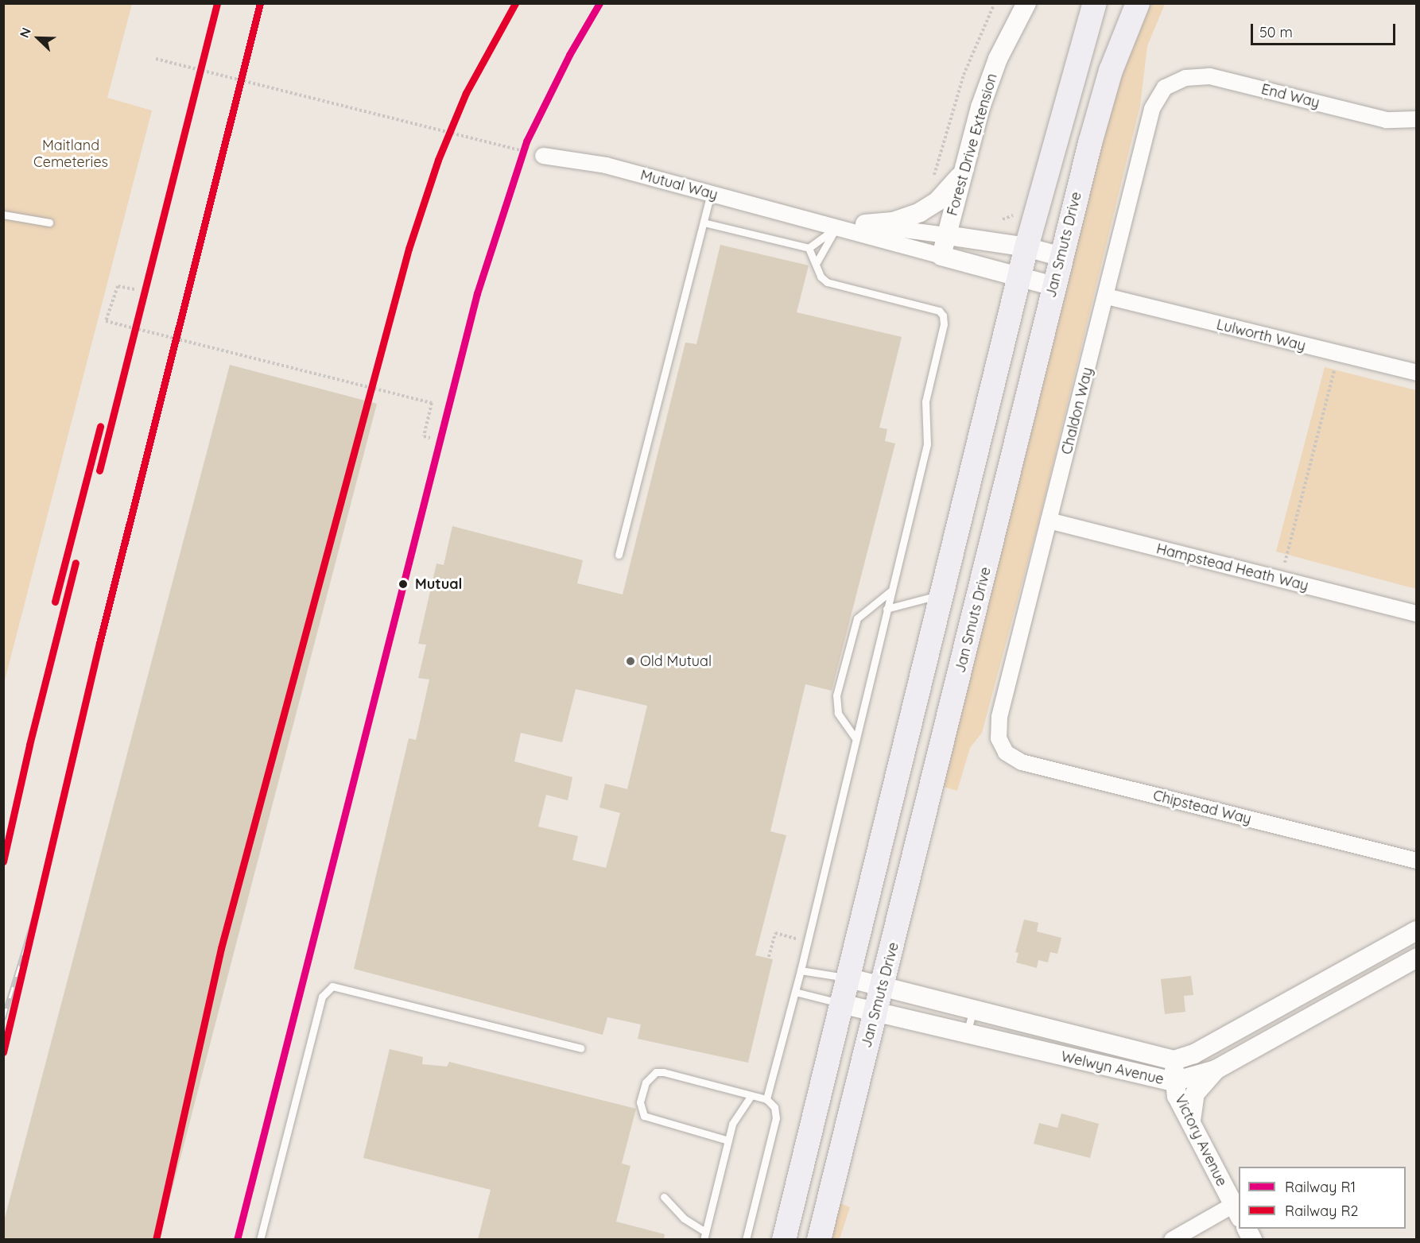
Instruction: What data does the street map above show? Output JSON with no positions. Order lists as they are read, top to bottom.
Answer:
{
  "streets": {
    "main road": ["Jan Smuts Drive"],
    "street": [
      "End Way",
      "Forest Drive Extension",
      "Mutual Way",
      "Lulworth Way",
      "Chaldon Way",
      "Hampstead Heath Way",
      "Chipstead Way",
      "Welwyn Avenue",
      "Victory Avenue"
    ]
  },
  "crossings": [
    ["End Way", "Chaldon Way"],
    ["Forest Drive Extension", "Mutual Way"],
    ["Mutual Way", "Jan Smuts Drive"],
    ["Jan Smuts Drive", "Welwyn Avenue"],
    ["Lulworth Way", "Chaldon Way"],
    ["Chaldon Way", "Hampstead Heath Way"],
    ["Chaldon Way", "Chipstead Way"],
    ["Welwyn Avenue", "Victory Avenue"]
  ],
  "parks": ["Maitland Cemeteries"],
  "places": ["Mutual", "Old Mutual"],
  "lines": ["rail line R1", "rail line R2"],
  "legend": ["Railway R1", "Railway R2"],
  "scale_bar": "50 m",
  "north": "top left"
}
